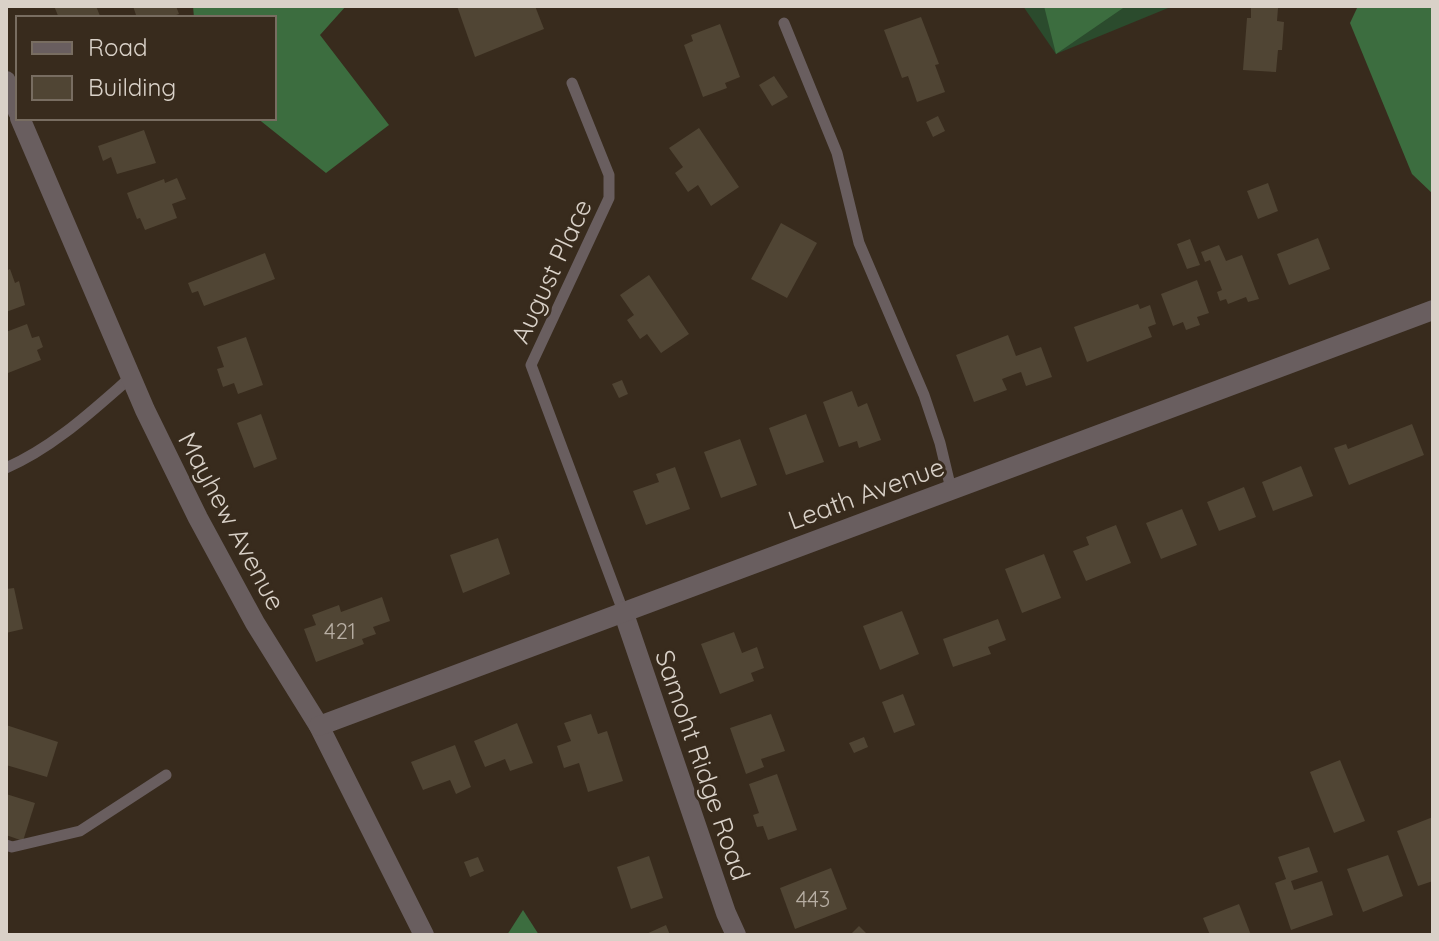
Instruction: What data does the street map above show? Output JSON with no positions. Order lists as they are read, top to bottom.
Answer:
{
  "streets": {
    "street": ["Leath Avenue", "Mayhew Avenue", "Samoht Ridge Road"],
    "lane": ["August Place"]
  },
  "crossings": [
    ["August Place", "Leath Avenue"],
    ["August Place", "Samoht Ridge Road"],
    ["Leath Avenue", "Mayhew Avenue"],
    ["Leath Avenue", "Samoht Ridge Road"]
  ],
  "house_numbers": ["421", "443"],
  "legend": ["Road", "Building"]
}
